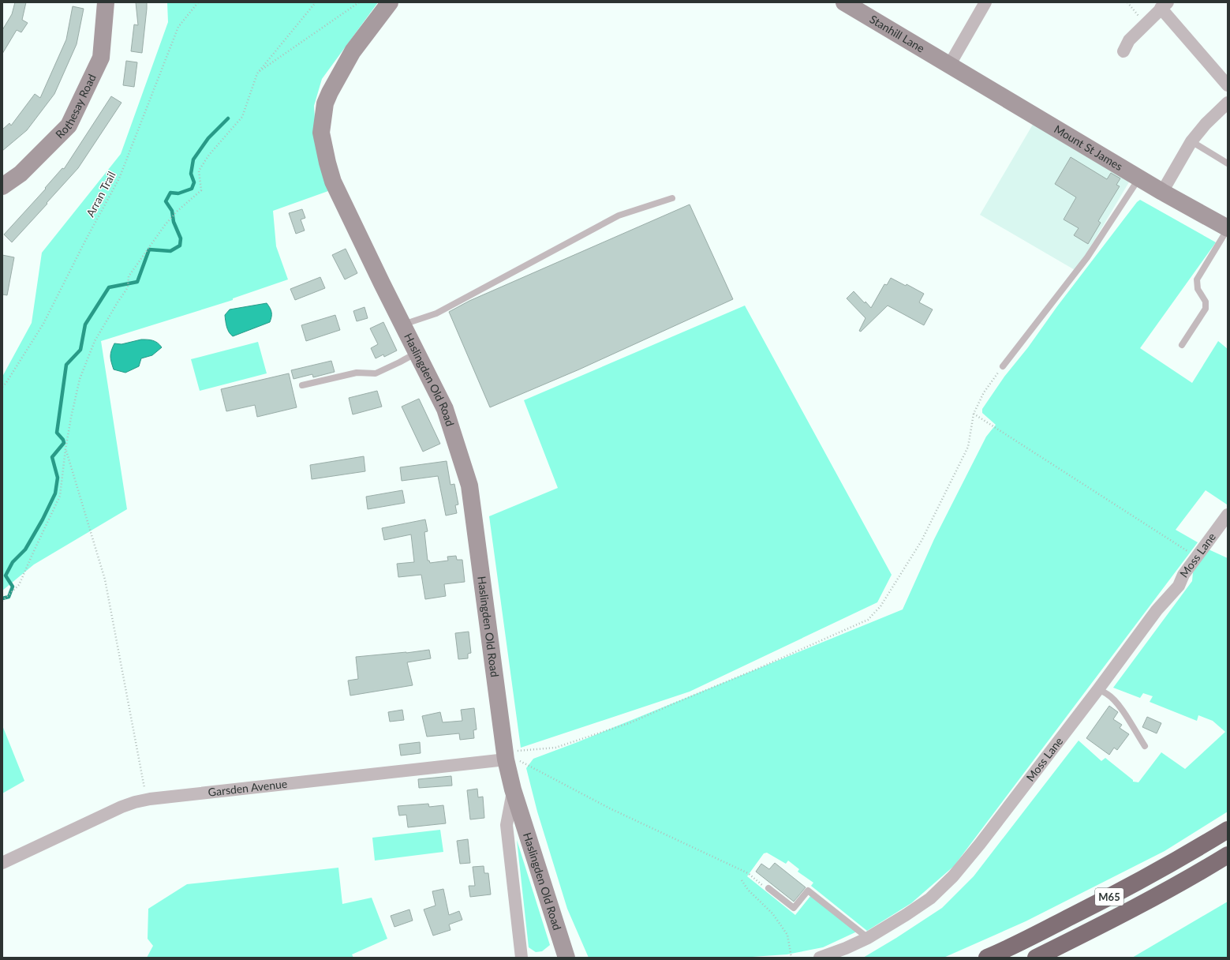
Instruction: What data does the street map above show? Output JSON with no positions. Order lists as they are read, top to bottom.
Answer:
{
  "streets": {
    "highway": ["M65"],
    "main road": [
      "Stanhill Lane",
      "Rothesay Road",
      "Mount St James",
      "Haslingden Old Road"
    ],
    "street": ["Moss Lane", "Garsden Avenue"],
    "path": ["Arran Trail"]
  },
  "crossings": [
    ["Stanhill Lane", "Mount St James"],
    ["Haslingden Old Road", "Garsden Avenue"]
  ]
}
